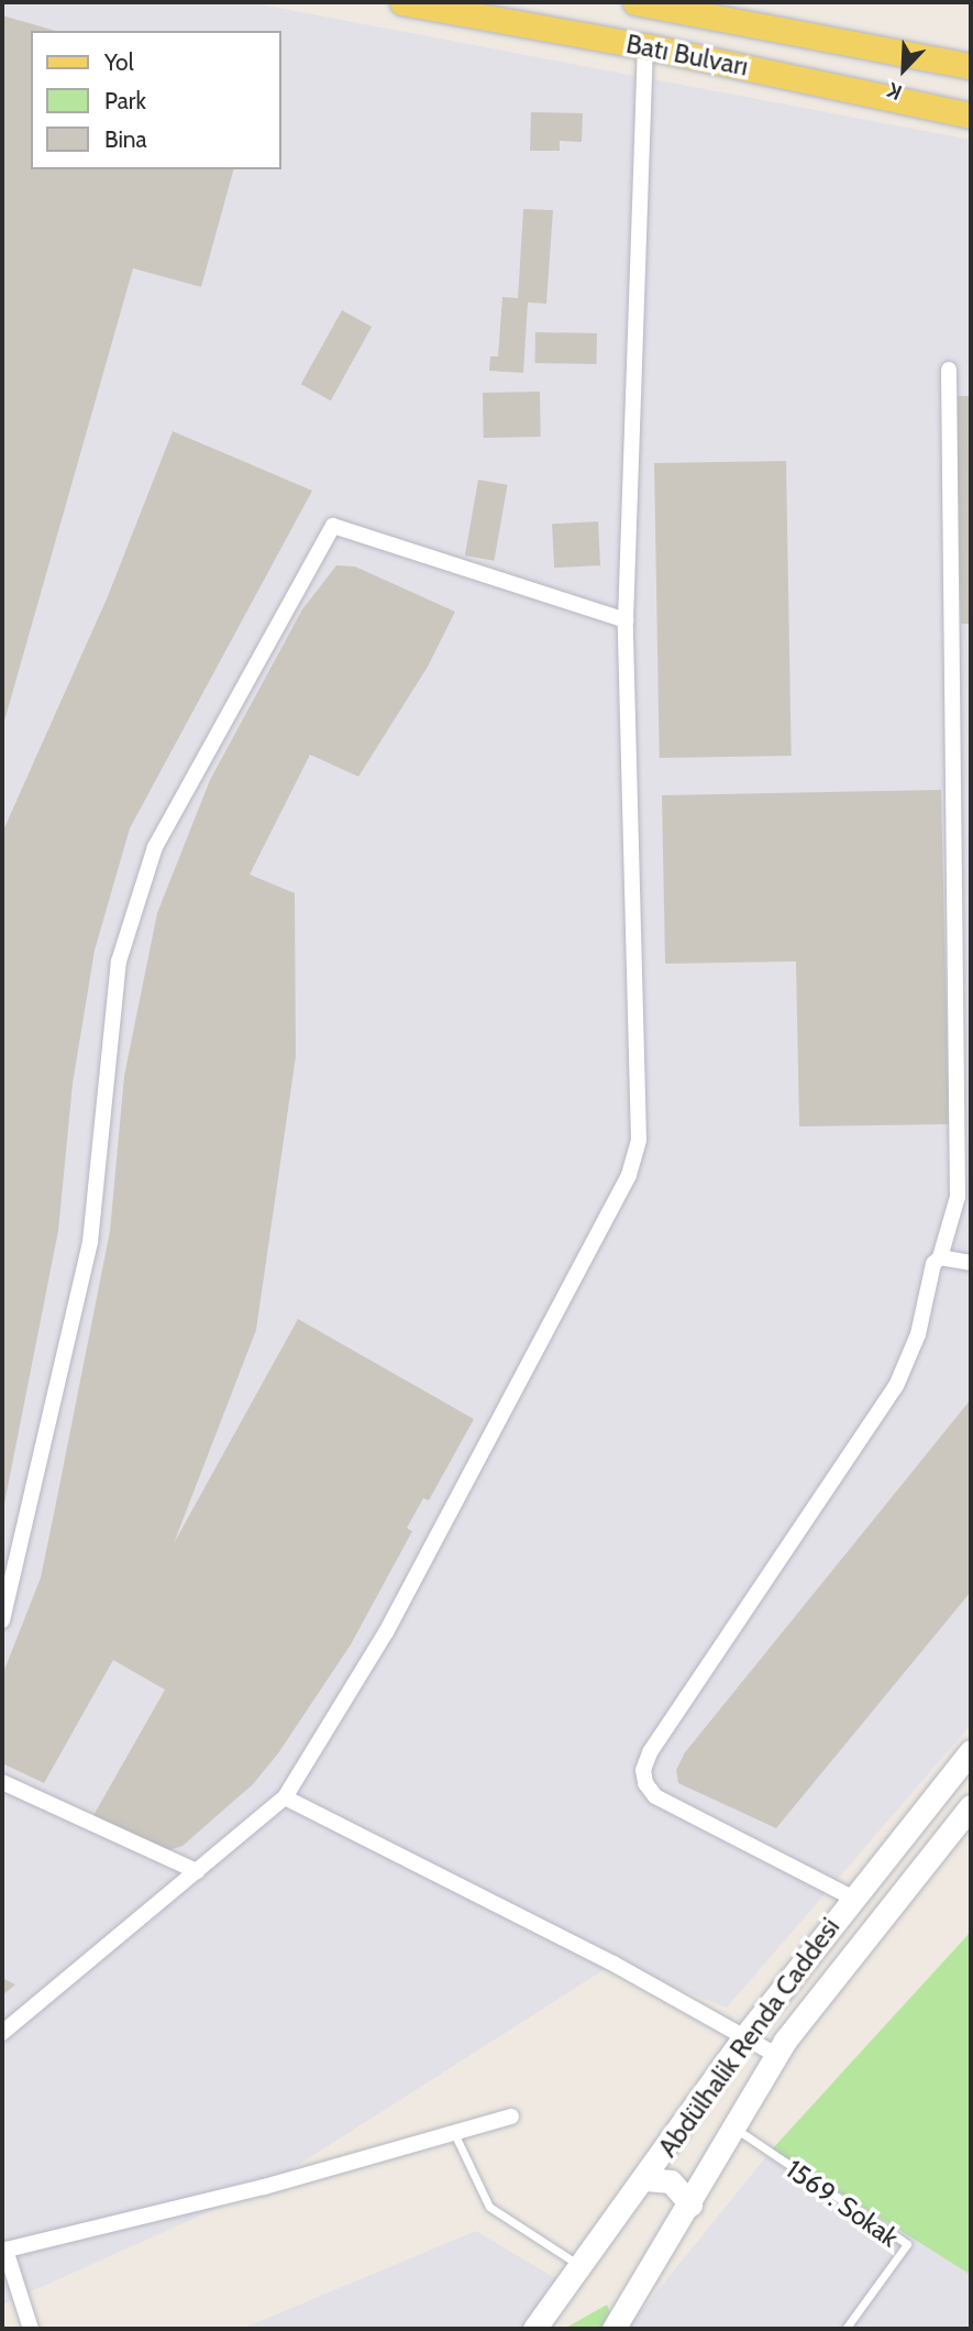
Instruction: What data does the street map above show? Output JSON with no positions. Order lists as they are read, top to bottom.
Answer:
{
  "streets": {
    "main road": ["Batı Bulvarı", "Abdülhalik Renda Caddesi"],
    "lane": ["1569. Sokak"]
  },
  "crossings": [
    ["Abdülhalik Renda Caddesi", "1569. Sokak"]
  ],
  "legend": ["Yol", "Park", "Bina"],
  "north": "bottom left"
}
